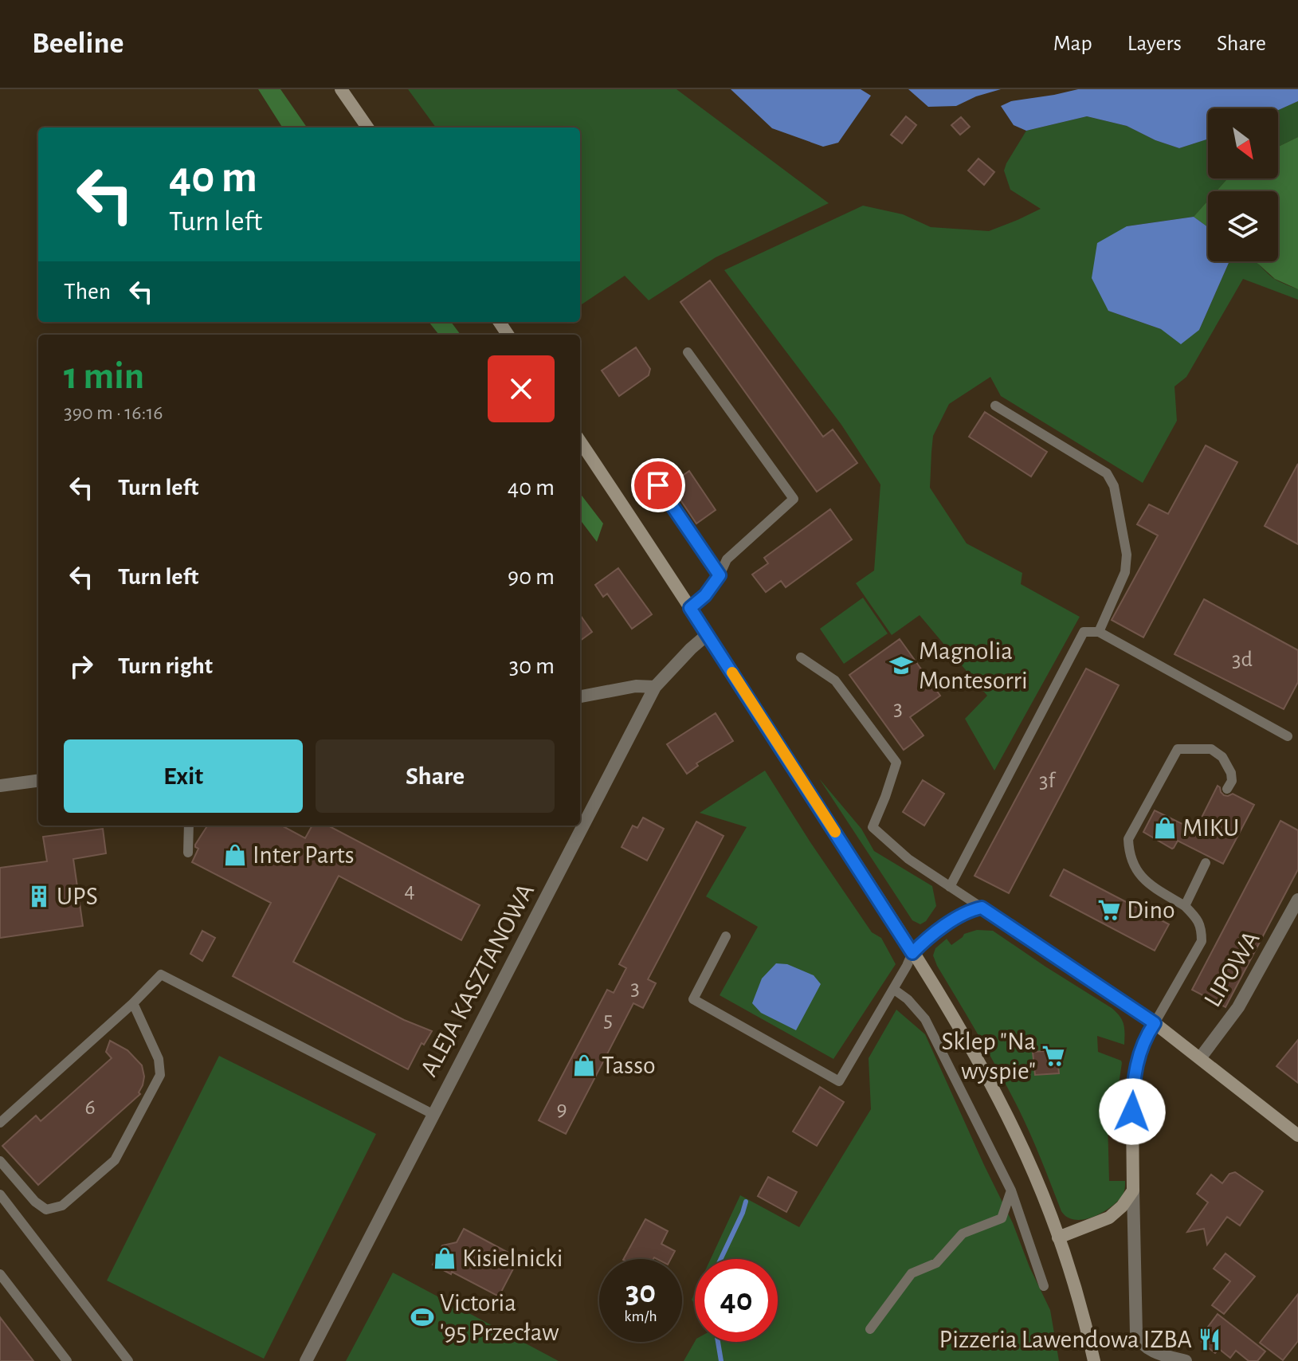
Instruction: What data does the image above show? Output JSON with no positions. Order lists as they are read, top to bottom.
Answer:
{
  "streets": {
    "street": ["LIPOWA", "ALEJA KASZTANOWA"]
  },
  "places": {
    "school or university": ["Magnolia Montesorri"],
    "shop": [
      "MIKU",
      "Inter Parts",
      "Tasso",
      "Kisielnicki"
    ],
    "building": ["UPS"],
    "supermarket": ["Dino", "Sklep \"Na wyspie\""],
    "sports": ["Victoria '95 Przecław"],
    "restaurant": ["Pizzeria Lawendowa IZBA"]
  },
  "house_numbers": [
    "3d",
    "3",
    "3f",
    "4",
    "3",
    "5",
    "6",
    "9"
  ],
  "north": "bottom right",
  "page": {
    "header": "Beeline",
    "nav": ["Map", "Layers", "Share"],
    "turn": ["40 m", "Turn left"],
    "then": "Then",
    "heading": ["1 min", "390 m · 16:16"],
    "list": [
      {
        "name": "Turn left",
        "value": "40 m"
      },
      {
        "name": "Turn left",
        "value": "90 m"
      },
      {
        "name": "Turn right",
        "value": "30 m"
      }
    ],
    "buttons": ["Exit", "Share"],
    "speed": "30 km/h",
    "limit": "40"
  }
}
